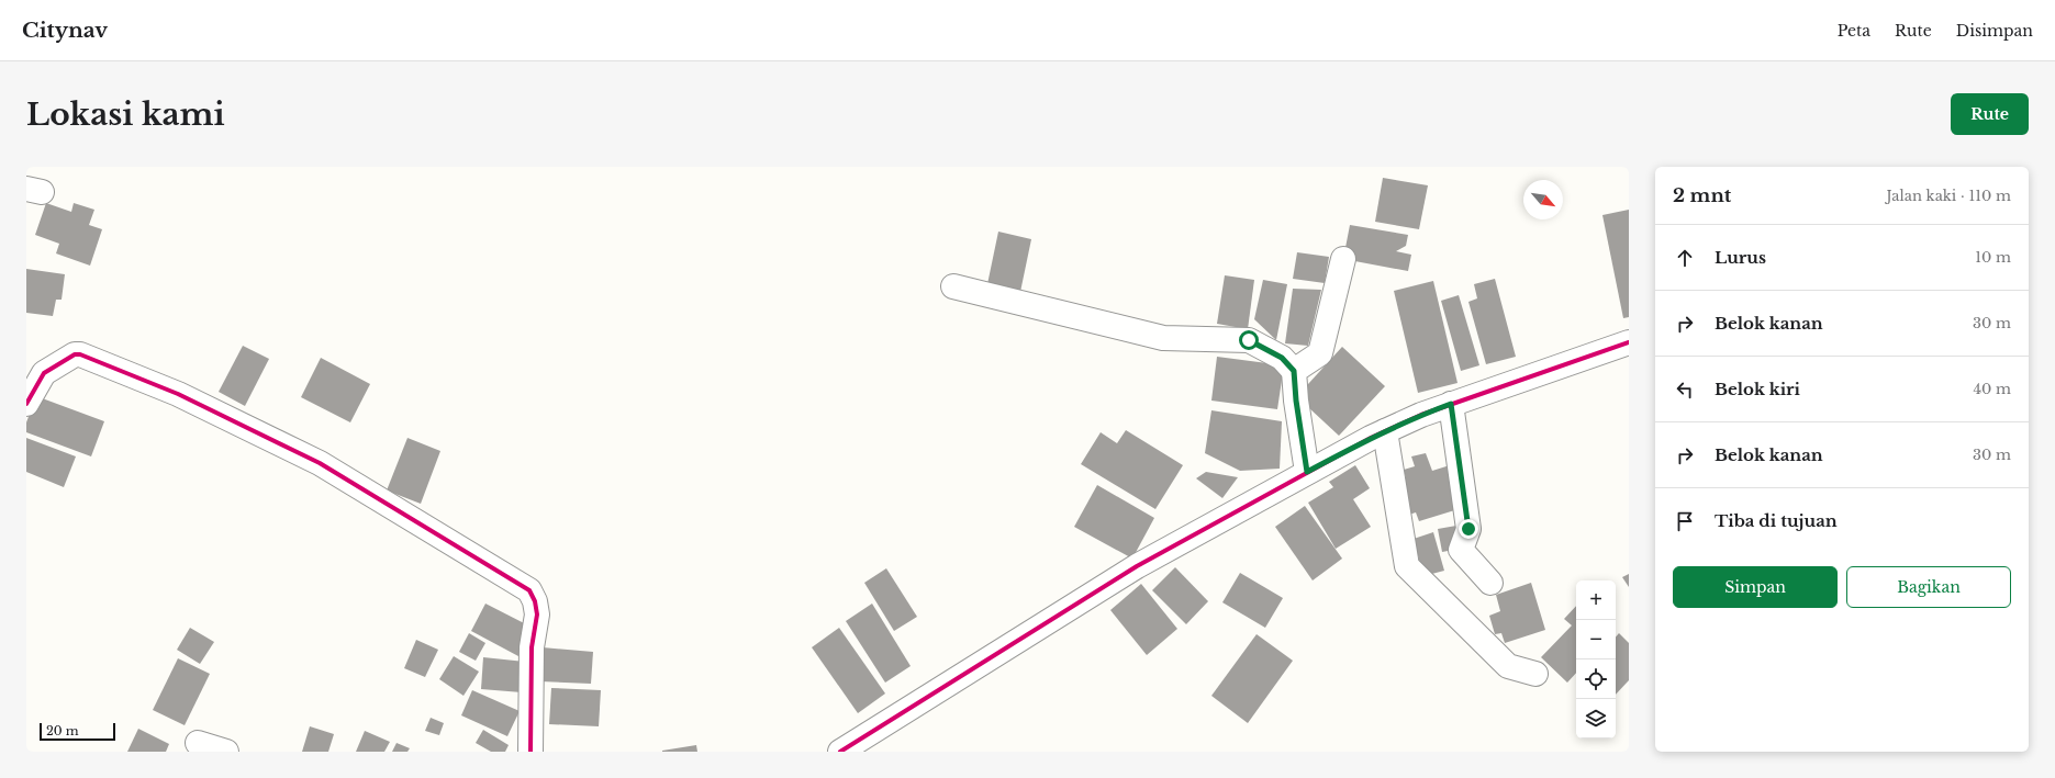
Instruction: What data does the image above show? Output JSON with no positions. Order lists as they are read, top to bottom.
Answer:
{
  "scale_bar": "20 m",
  "north": "bottom right",
  "page": {
    "header": "Citynav",
    "nav": ["Peta", "Rute", "Disimpan"],
    "buttons": [
      "Rute",
      ["Simpan", "Bagikan"]
    ],
    "title": "Lokasi kami",
    "heading": ["2 mnt", "Jalan kaki · 110 m"],
    "list": [
      ["Lurus", "10 m"],
      ["Belok kanan", "30 m"],
      ["Belok kiri", "40 m"],
      ["Belok kanan", "30 m"],
      "Tiba di tujuan"
    ],
    "map_buttons": ["+", "−"],
    "scale": "20 m"
  }
}
